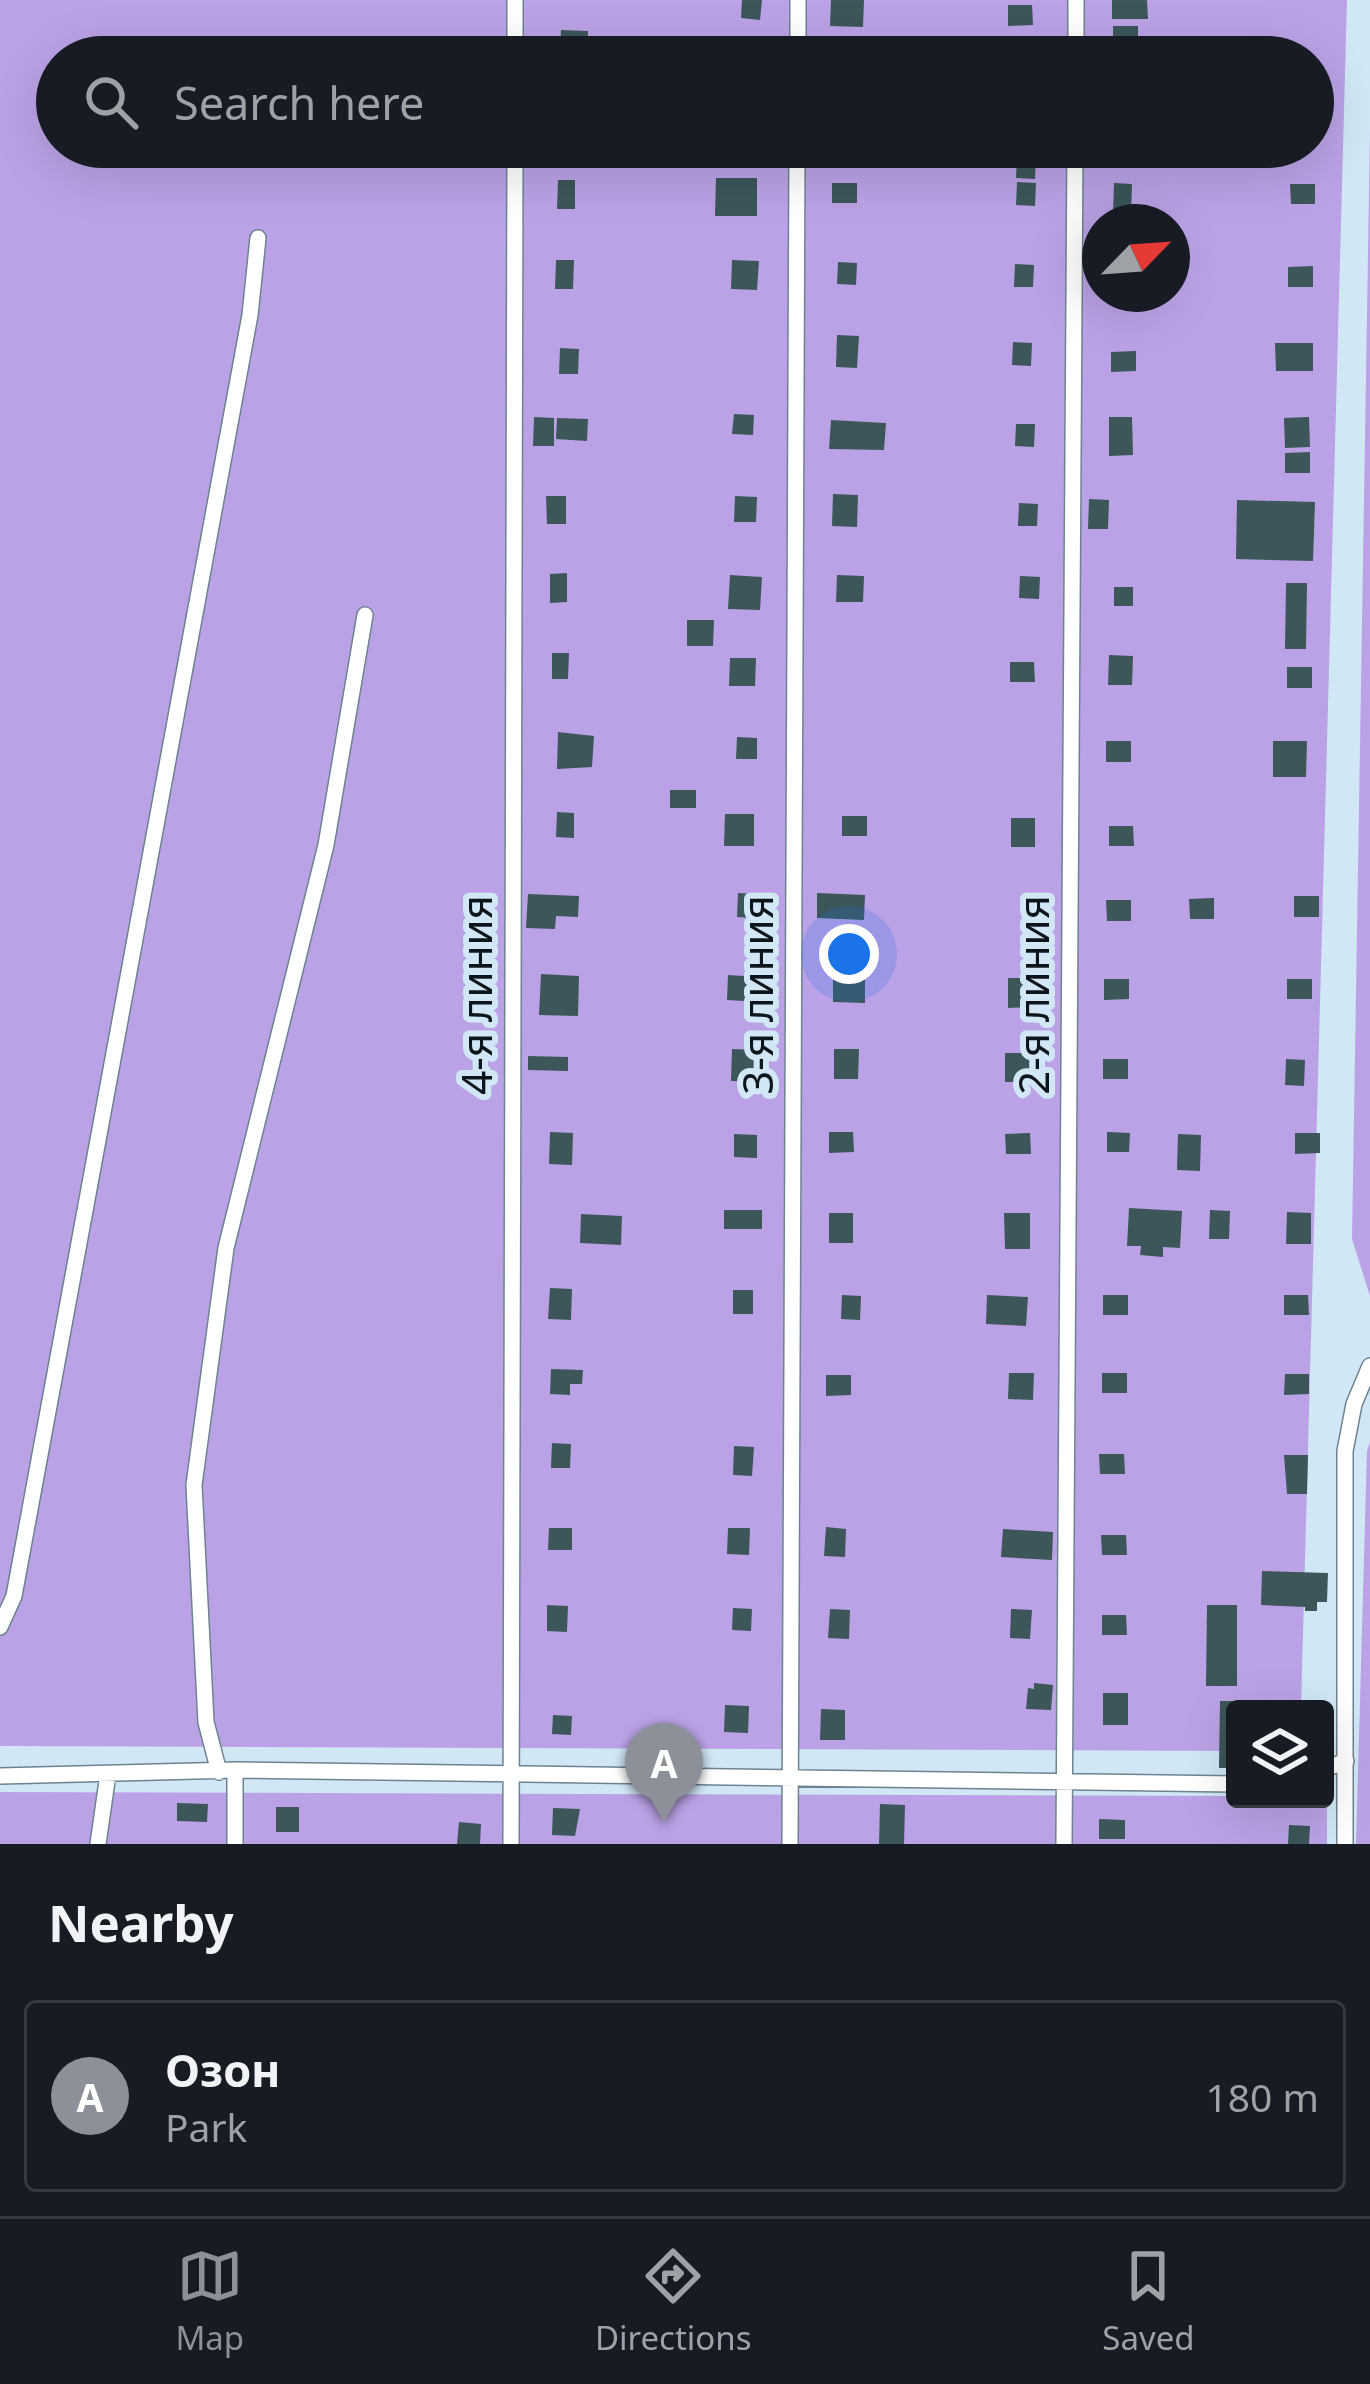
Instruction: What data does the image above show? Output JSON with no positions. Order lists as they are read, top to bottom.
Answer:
{
  "streets": {
    "lane": ["4-я линия", "3-я линия", "2-я линия"]
  },
  "north": "top right",
  "page": {
    "search": "Search here",
    "pins": "A",
    "heading": "Nearby",
    "list": [
      {
        "mark": "A",
        "name": "Озон",
        "note": "Park",
        "value": "180 m"
      }
    ],
    "nav": ["Map", "Directions", "Saved"]
  }
}
